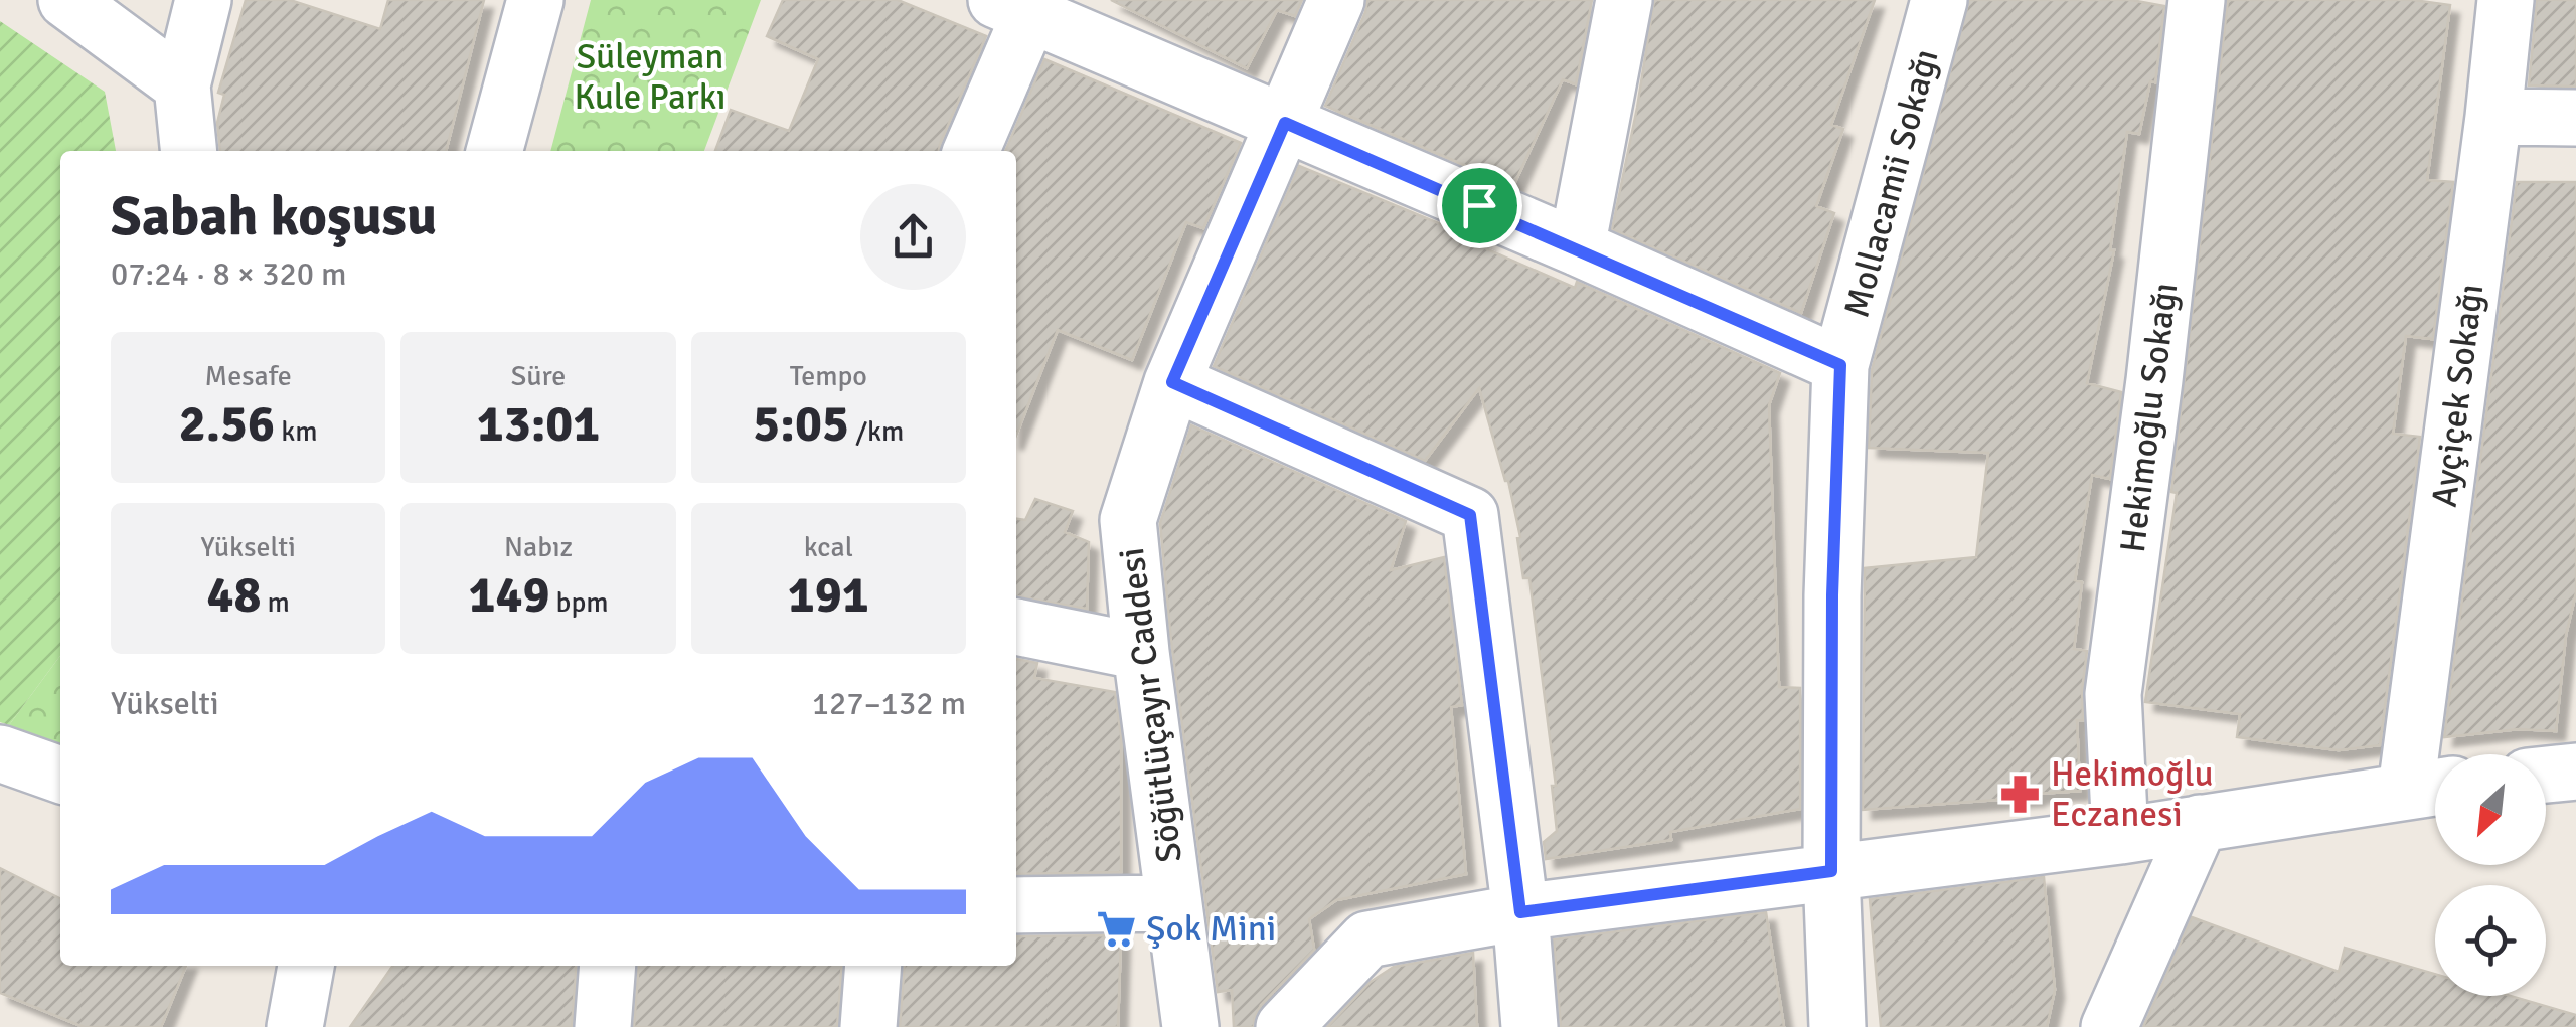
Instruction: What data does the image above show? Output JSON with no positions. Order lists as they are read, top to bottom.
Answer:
{
  "streets": {
    "street": [
      "Mollacamii Sokağı",
      "Ayçiçek Sokağı",
      "Hekimoğlu Sokağı",
      "Söğütlüçayır Caddesi"
    ]
  },
  "parks": ["Süleyman Kule Parkı"],
  "places": {
    "pharmacy": ["Hekimoğlu Eczanesi"],
    "supermarket": ["Şok Mini"]
  },
  "north": "bottom left",
  "page": {
    "heading": ["Sabah koşusu", "07:24 · 8 × 320 m"],
    "stats": [
      ["Mesafe", "2.56 km"],
      ["Süre", "13:01"],
      ["Tempo", "5:05 /km"],
      ["Yükselti", "48 m"],
      ["Nabız", "149 bpm"],
      ["kcal", "191"]
    ],
    "chart": ["Yükselti", "127–132 m"]
  }
}
